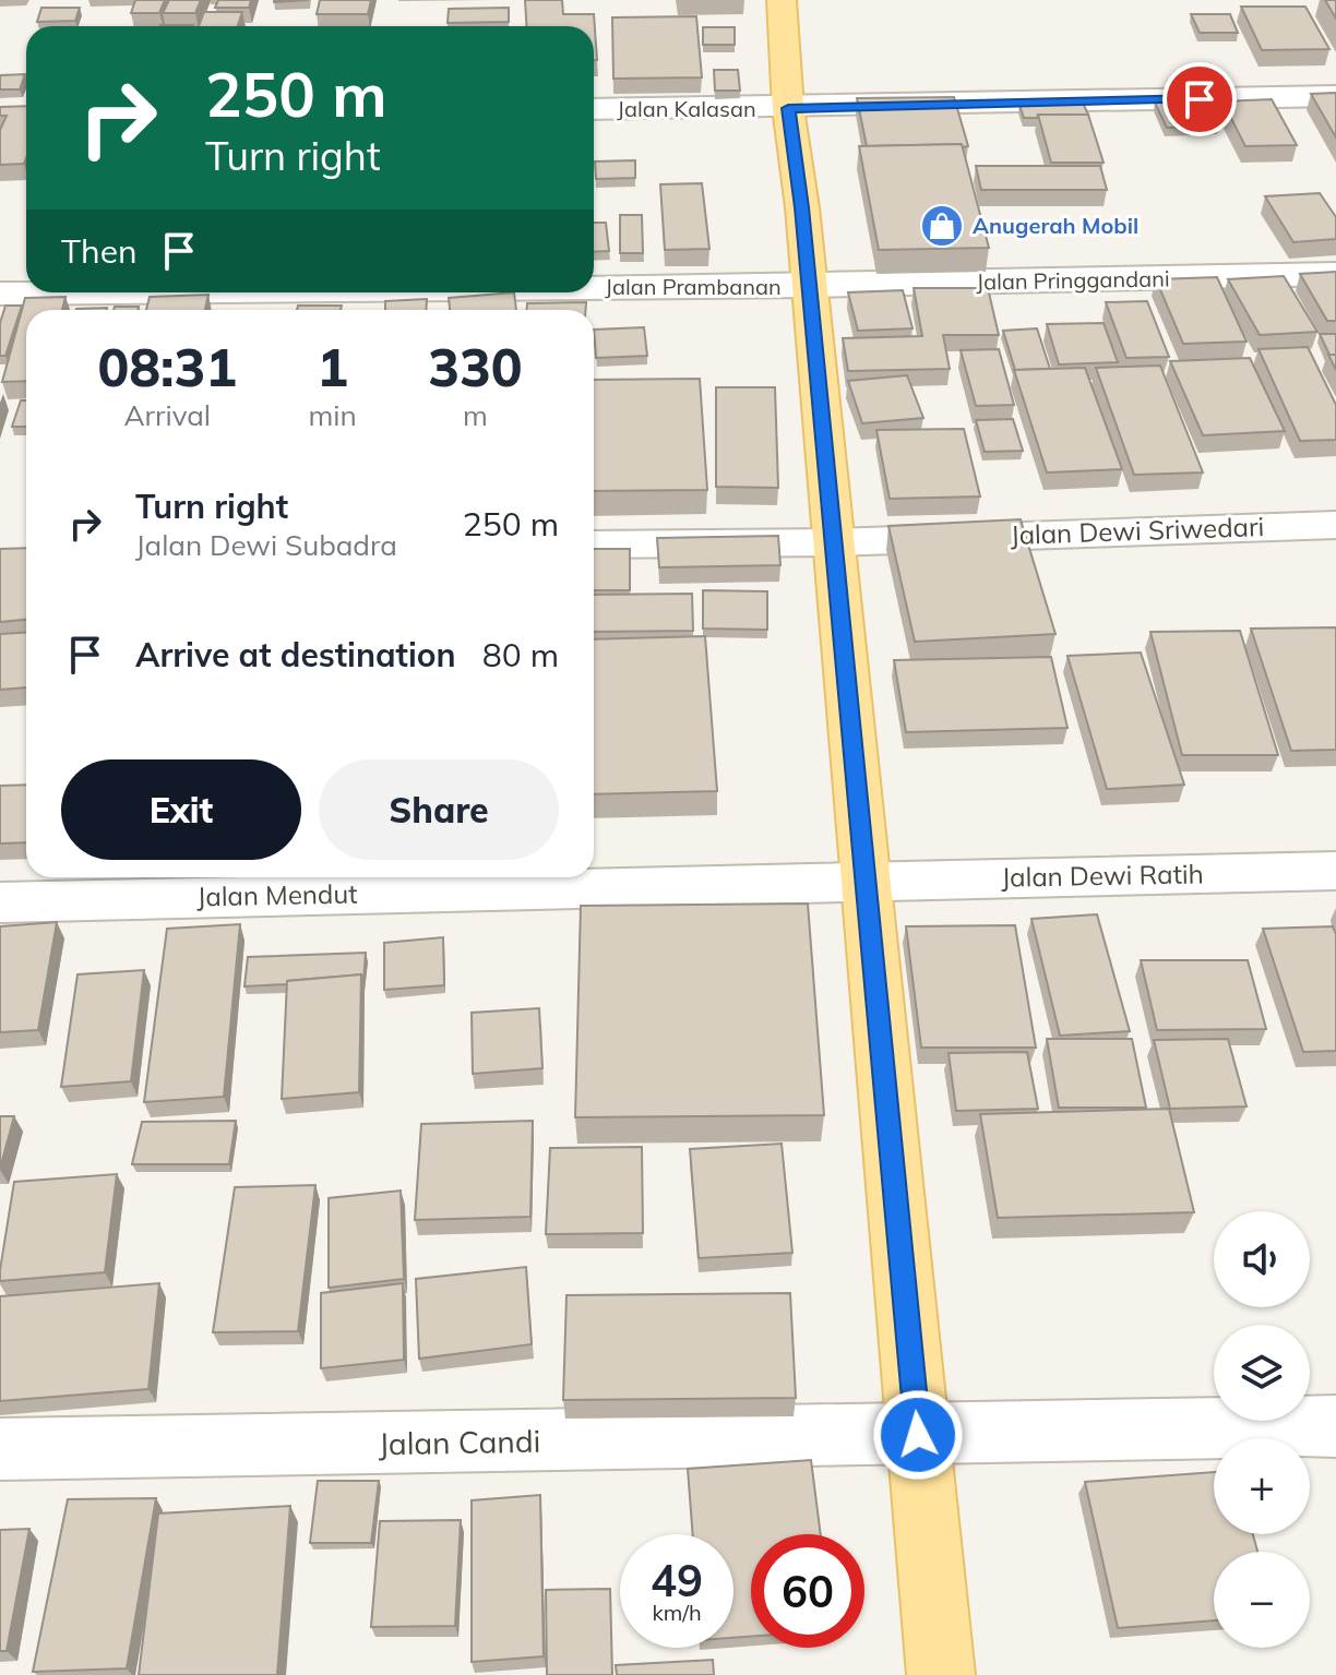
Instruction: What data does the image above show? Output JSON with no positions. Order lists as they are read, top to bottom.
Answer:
{
  "streets": {
    "street": [
      "Jalan Kalasan",
      "Jalan Pringgandani",
      "Jalan Prambanan",
      "Jalan Dewi Sriwedari",
      "Jalan Dewi Ratih",
      "Jalan Mendut",
      "Jalan Candi"
    ]
  },
  "crossings": [
    ["Jalan Pringgandani", "Jalan Prambanan"],
    ["Jalan Dewi Ratih", "Jalan Mendut"]
  ],
  "places": {
    "shop": ["Anugerah Mobil"]
  },
  "page": {
    "turn": ["250 m", "Turn right"],
    "then": "Then",
    "eta": [
      "08:31",
      "Arrival",
      "1",
      "min",
      "330",
      "m"
    ],
    "list": [
      {
        "name": "Turn right",
        "note": "Jalan Dewi Subadra",
        "value": "250 m"
      },
      {
        "name": "Arrive at destination",
        "value": "80 m"
      }
    ],
    "buttons": ["Exit", "Share"],
    "map_buttons": ["+", "−"],
    "speed": "49 km/h",
    "limit": "60"
  }
}
